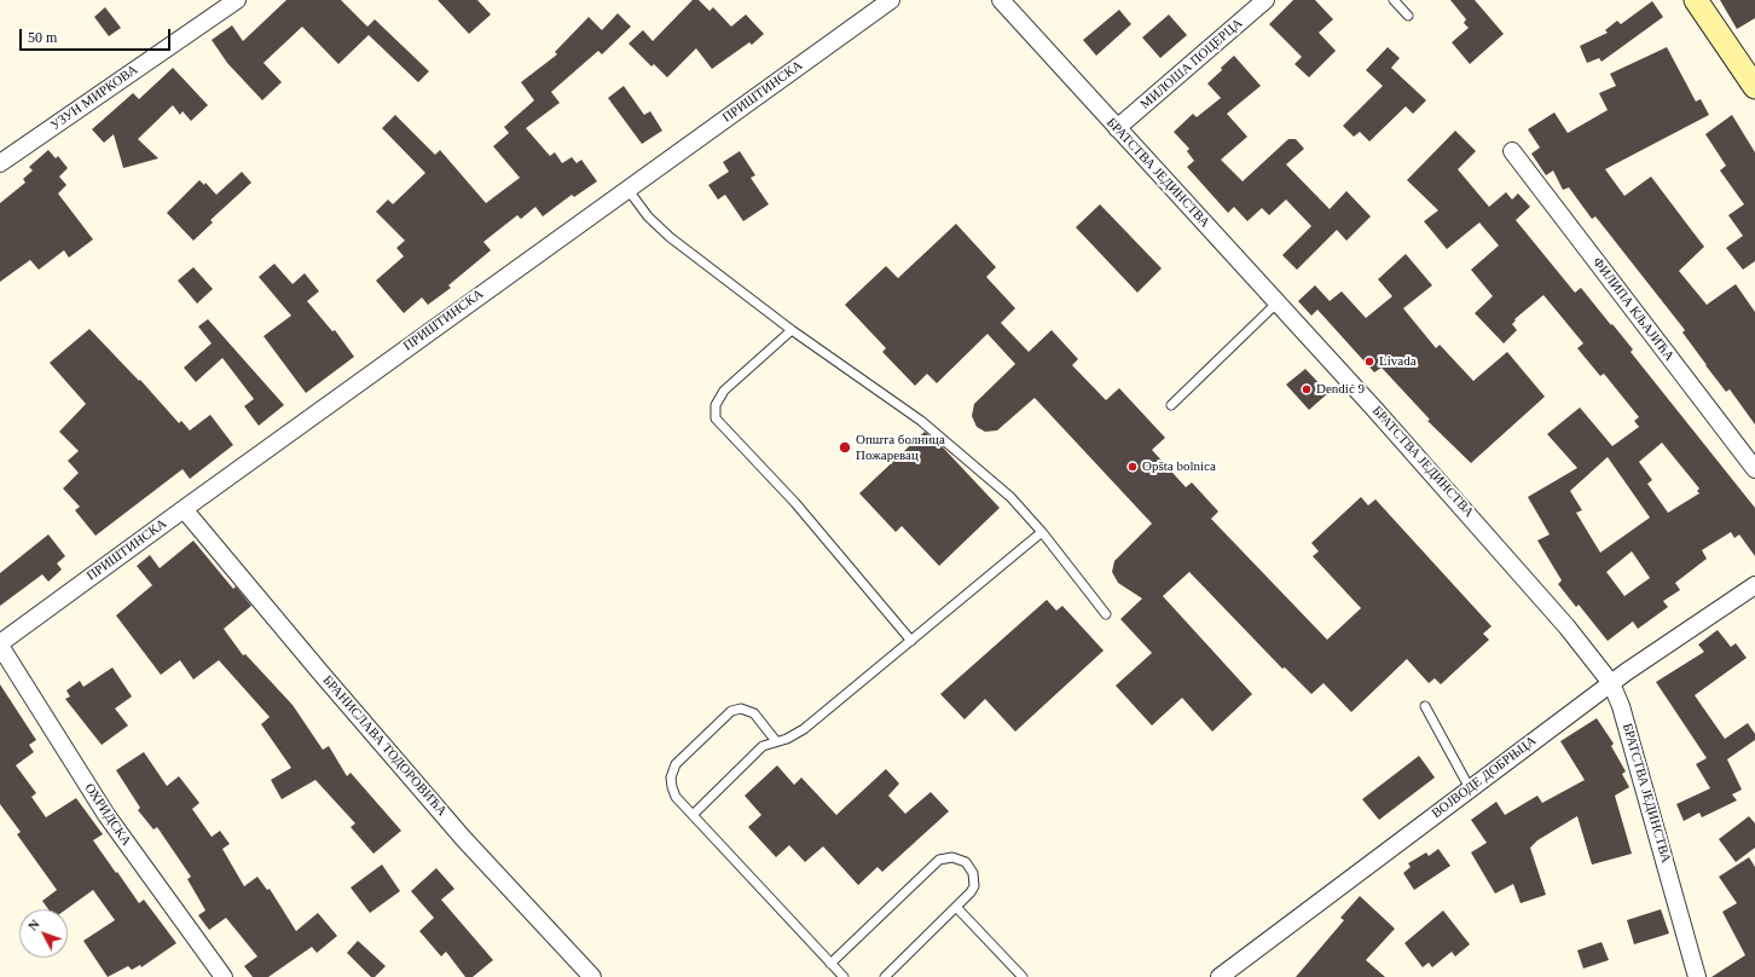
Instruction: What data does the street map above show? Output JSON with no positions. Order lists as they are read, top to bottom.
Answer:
{
  "streets": {
    "street": [
      "МИЛОША ПОЦЕРЦА",
      "ПРИШТИНСКА",
      "УЗУН МИРКОВА",
      "БРАТСТВА ЈЕДИНСТВА",
      "ФИЛИПА КЉАЈИЋА",
      "БРАНИСЛАВА ТОДОРОВИЋА",
      "ВОЈВОДЕ ДОБРЊЦА",
      "ОХРИДСКА"
    ]
  },
  "crossings": [
    ["МИЛОША ПОЦЕРЦА", "БРАТСТВА ЈЕДИНСТВА"],
    ["ПРИШТИНСКА", "БРАНИСЛАВА ТОДОРОВИЋА"],
    ["ПРИШТИНСКА", "ОХРИДСКА"],
    ["БРАТСТВА ЈЕДИНСТВА", "ВОЈВОДЕ ДОБРЊЦА"]
  ],
  "places": [
    "Livada",
    "Dendić 9",
    "Општа болница Пожаревац",
    "Opšta bolnica"
  ],
  "scale_bar": "50 m",
  "north": "top left"
}
